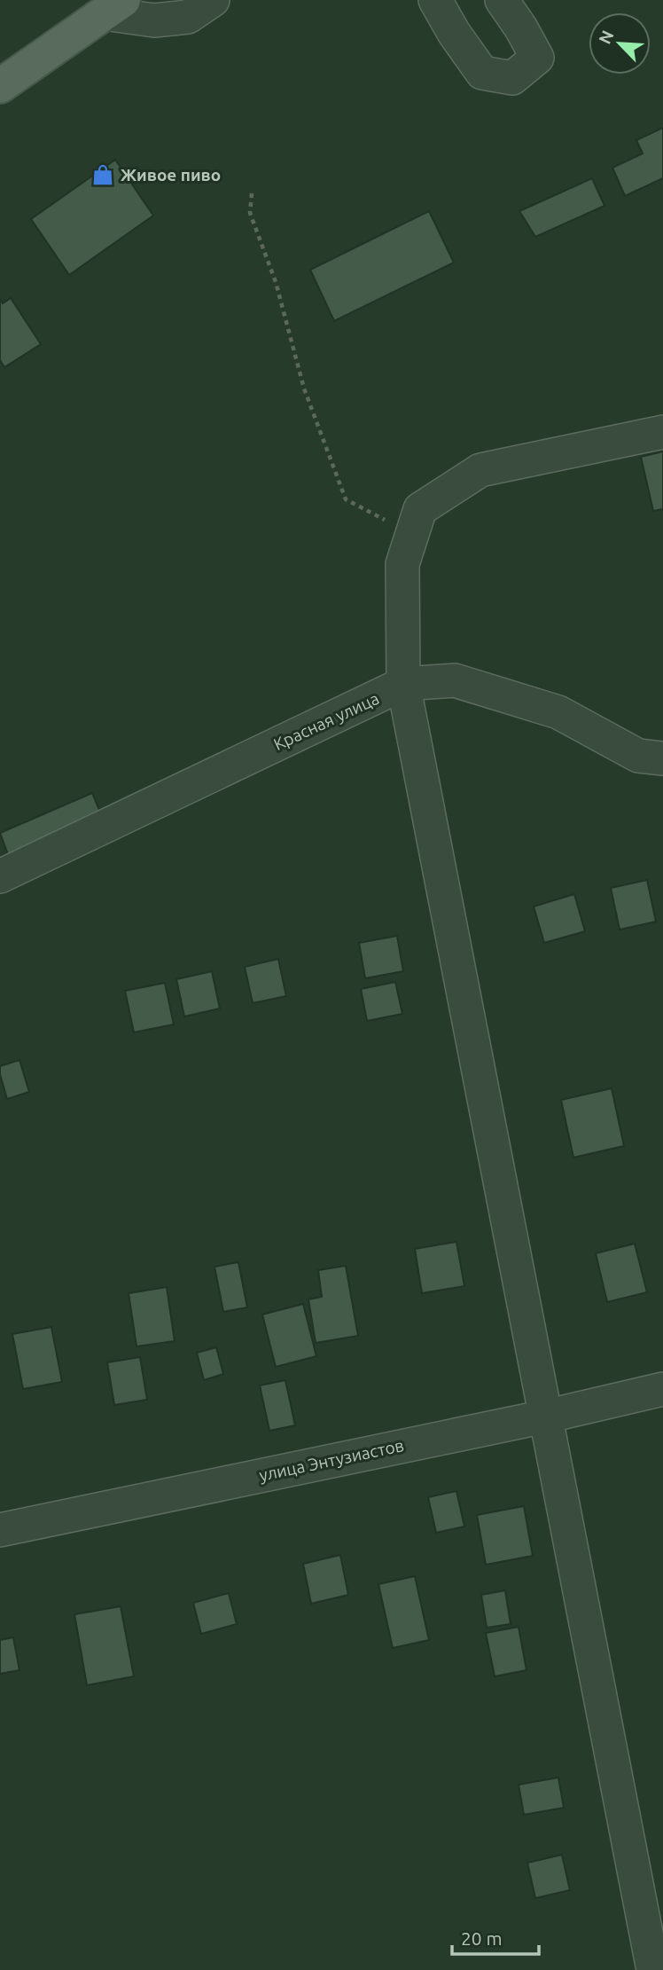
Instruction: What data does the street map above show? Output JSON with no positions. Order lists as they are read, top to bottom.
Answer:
{
  "streets": {
    "street": ["Красная улица", "улица Энтузиастов"]
  },
  "places": {
    "shop": ["Живое пиво"]
  },
  "scale_bar": "20 m",
  "north": "top left"
}
